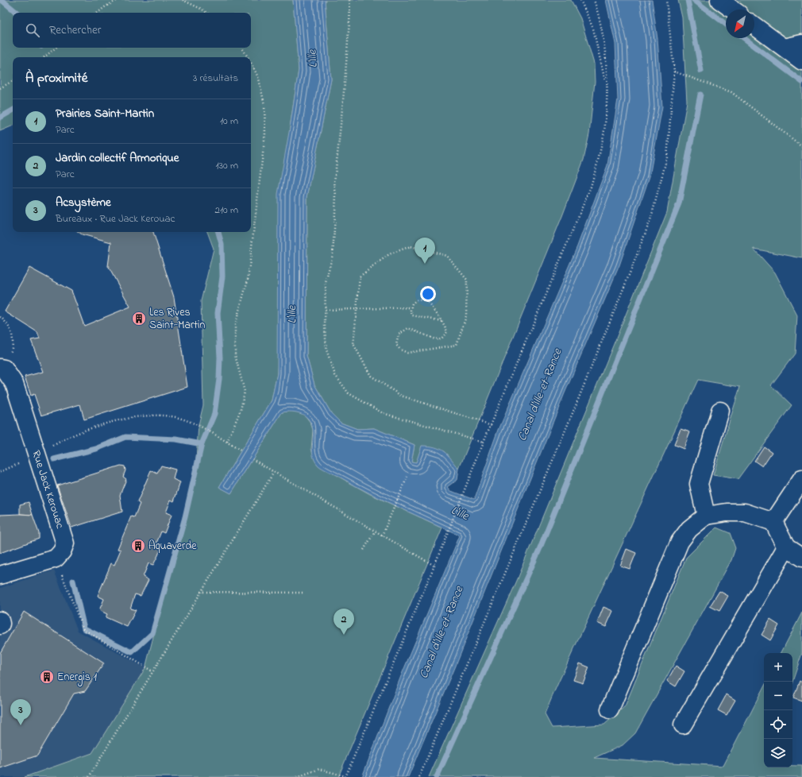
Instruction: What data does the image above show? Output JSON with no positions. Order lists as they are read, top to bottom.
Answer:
{
  "streets": {
    "street": ["Rue Jack Kerouac"]
  },
  "water": ["L'Ille", "Canal d'Ille-et-Rance"],
  "places": {
    "building": ["Les Rives Saint-Martin", "Aquaverde", "Energis 1"]
  },
  "north": "bottom left",
  "page": {
    "search": "Rechercher",
    "heading": ["À proximité", "3 résultats"],
    "list": [
      {
        "mark": "1",
        "name": "Prairies Saint-Martin",
        "note": "Parc",
        "value": "10 m"
      },
      {
        "mark": "2",
        "name": "Jardin collectif Armorique",
        "note": "Parc",
        "value": "130 m"
      },
      {
        "mark": "3",
        "name": "Acsystème",
        "note": "Bureaux · Rue Jack Kerouac",
        "value": "210 m"
      }
    ],
    "pins": ["1", "2", "3"],
    "map_buttons": ["+", "−"]
  }
}
